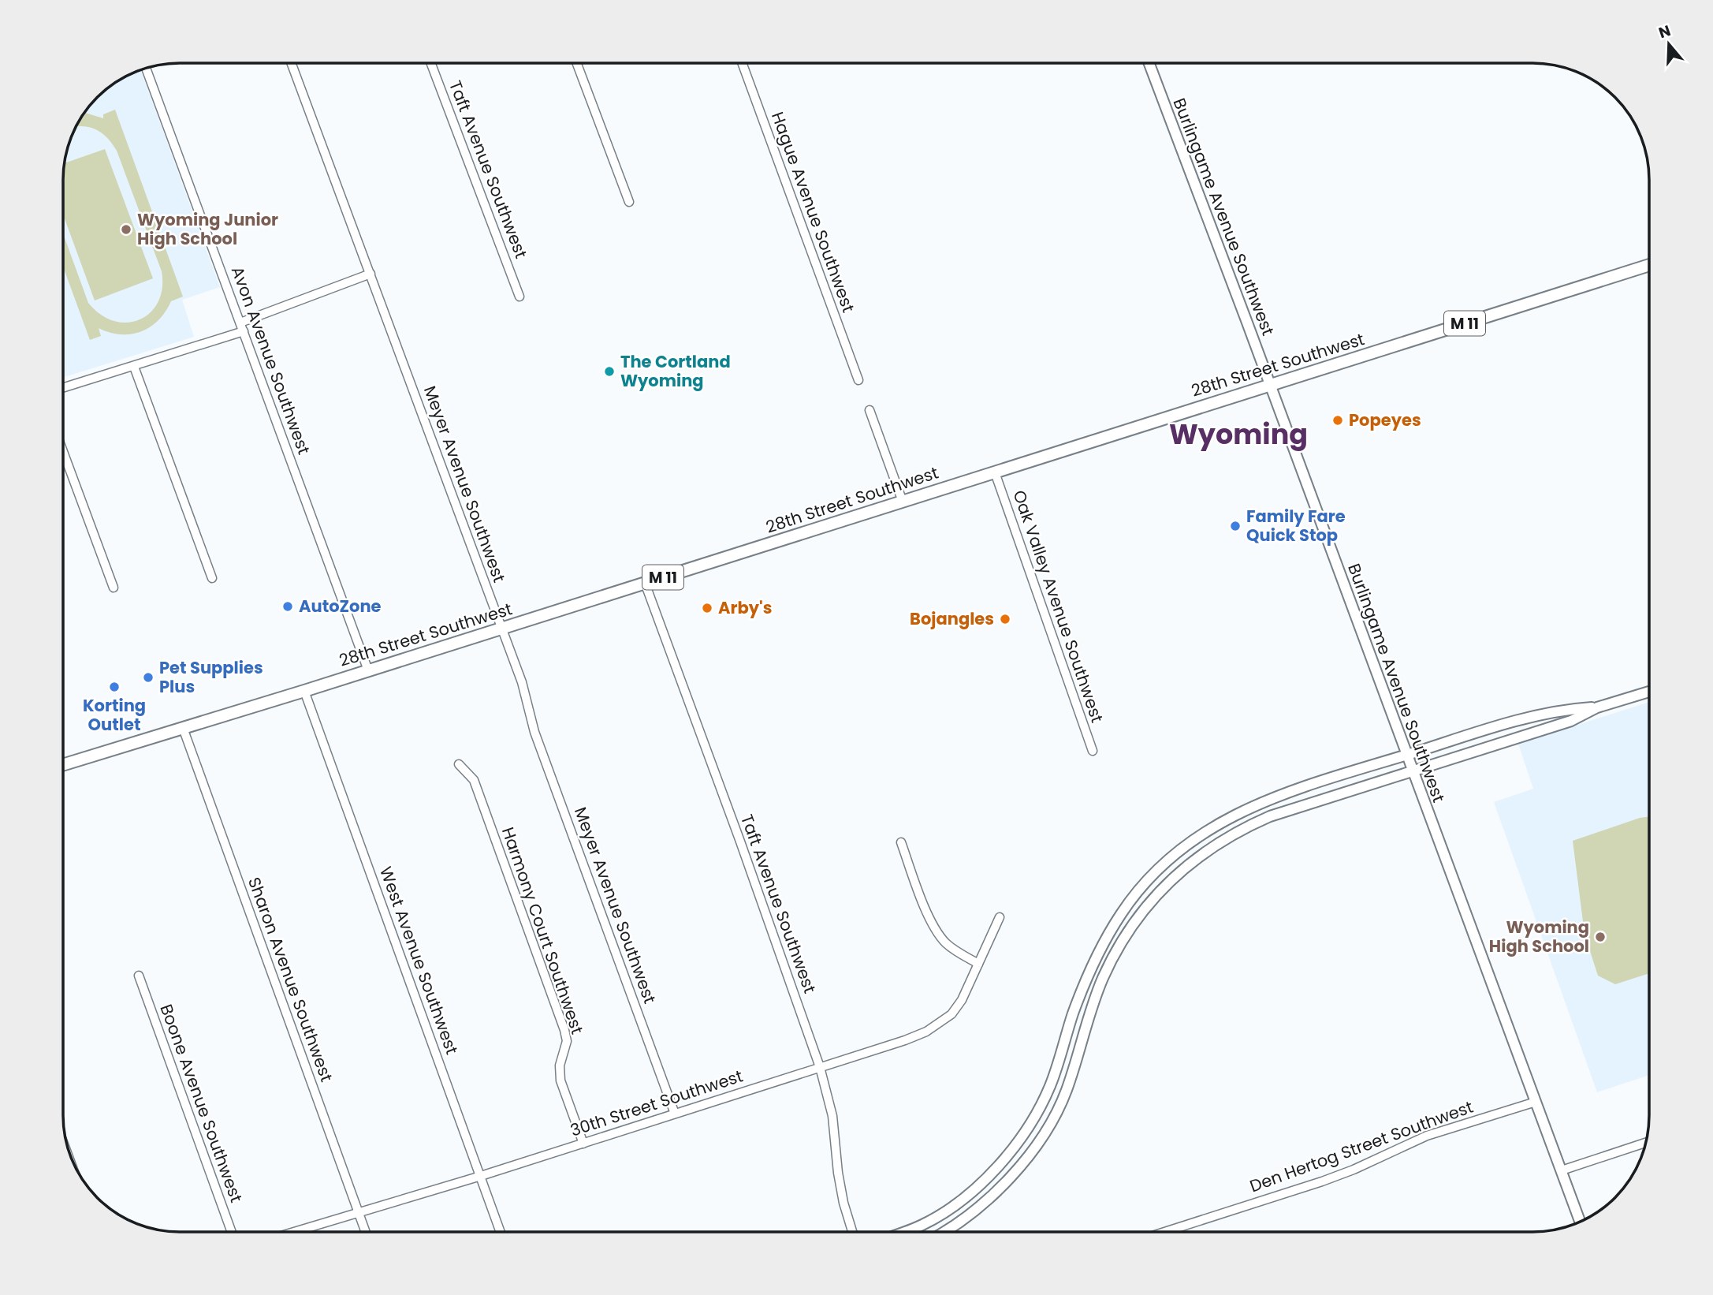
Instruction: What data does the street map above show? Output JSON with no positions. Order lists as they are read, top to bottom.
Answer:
{
  "streets": {
    "main road": ["M 11", "28th Street Southwest"],
    "street": [
      "Taft Avenue Southwest",
      "Hague Avenue Southwest",
      "Burlingame Avenue Southwest",
      "Avon Avenue Southwest",
      "Meyer Avenue Southwest",
      "Oak Valley Avenue Southwest",
      "Harmony Court Southwest",
      "West Avenue Southwest",
      "Sharon Avenue Southwest",
      "Boone Avenue Southwest",
      "30th Street Southwest",
      "Den Hertog Street Southwest"
    ]
  },
  "crossings": [
    ["Taft Avenue Southwest", "28th Street Southwest"],
    ["Taft Avenue Southwest", "30th Street Southwest"],
    ["Burlingame Avenue Southwest", "28th Street Southwest"],
    ["Burlingame Avenue Southwest", "Den Hertog Street Southwest"],
    ["Avon Avenue Southwest", "28th Street Southwest"],
    ["28th Street Southwest", "Meyer Avenue Southwest"],
    ["28th Street Southwest", "Oak Valley Avenue Southwest"],
    ["28th Street Southwest", "West Avenue Southwest"],
    ["28th Street Southwest", "Sharon Avenue Southwest"],
    ["Meyer Avenue Southwest", "30th Street Southwest"],
    ["Harmony Court Southwest", "30th Street Southwest"],
    ["West Avenue Southwest", "30th Street Southwest"],
    ["Sharon Avenue Southwest", "30th Street Southwest"]
  ],
  "districts": ["Wyoming"],
  "places": [
    "Wyoming Junior High School",
    "The Cortland Wyoming",
    "Popeyes",
    "Family Fare Quick Stop",
    "AutoZone",
    "Arby's",
    "Bojangles",
    "Pet Supplies Plus",
    "Korting Outlet",
    "Wyoming High School"
  ],
  "north": "top"
}
